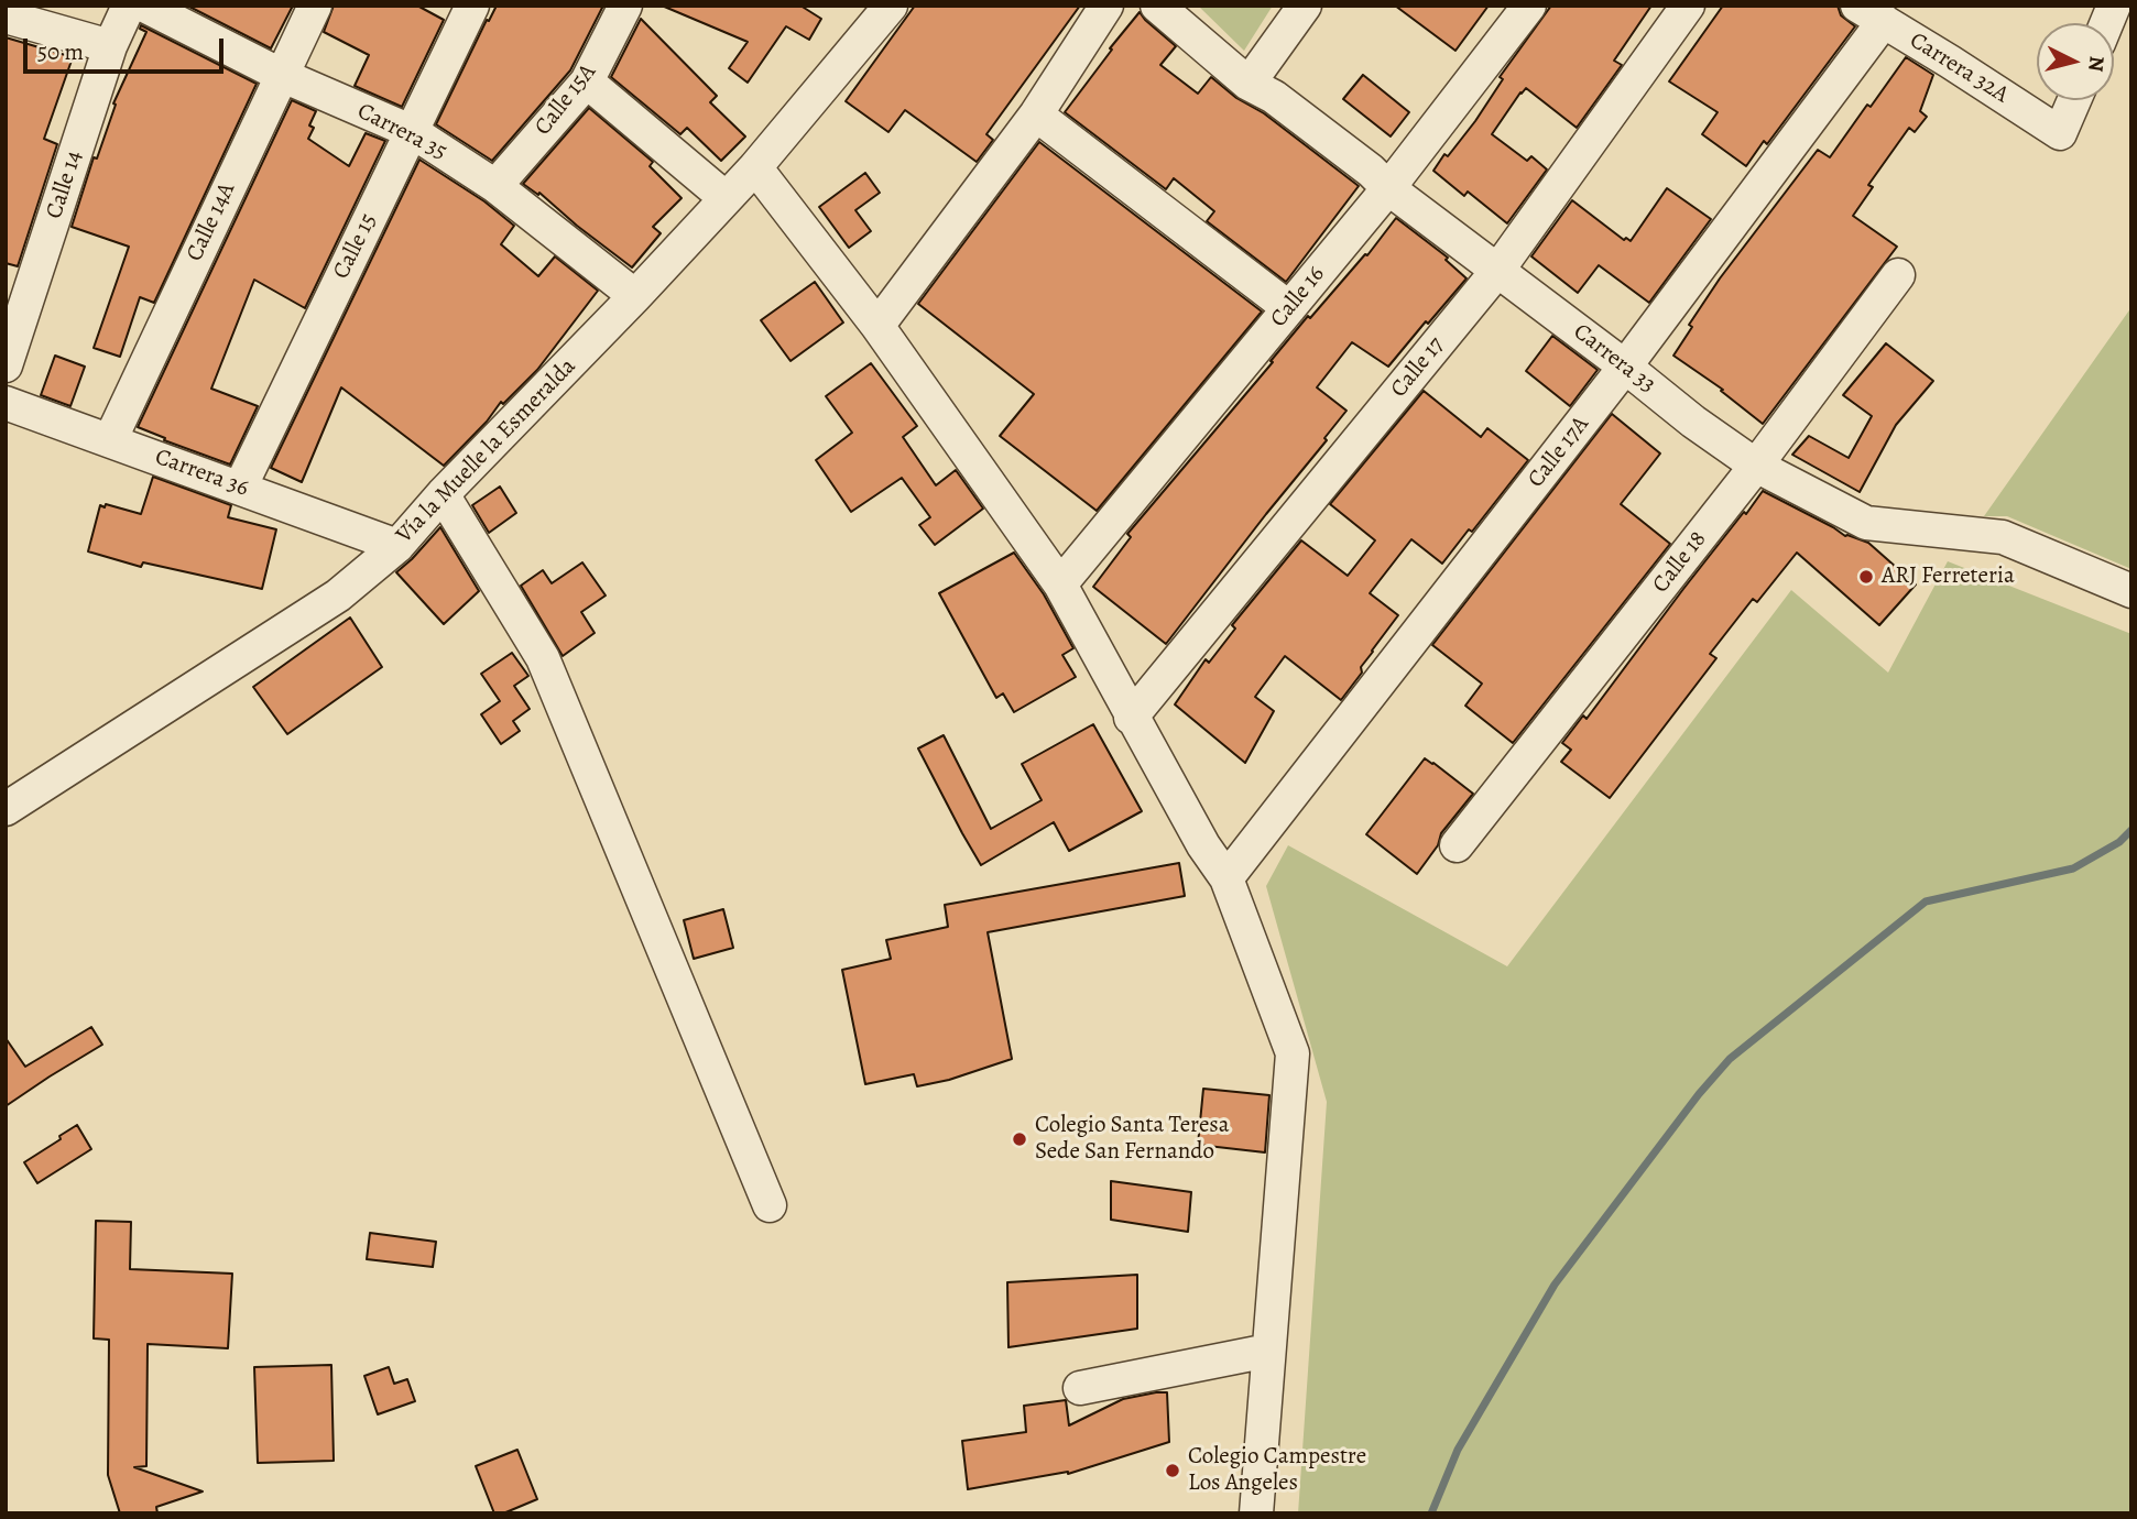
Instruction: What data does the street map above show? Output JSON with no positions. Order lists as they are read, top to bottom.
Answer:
{
  "streets": {
    "street": [
      "Carrera 32A",
      "Calle 15A",
      "Carrera 35",
      "Calle 14",
      "Calle 14A",
      "Calle 15",
      "Calle 16",
      "Carrera 33",
      "Calle 17",
      "Vía la Muelle la Esmeralda",
      "Calle 17A",
      "Carrera 36",
      "Calle 18"
    ]
  },
  "crossings": [
    ["Carrera 32A", "Calle 17A"],
    ["Calle 15A", "Carrera 35"],
    ["Carrera 35", "Calle 14A"],
    ["Carrera 35", "Calle 15"],
    ["Carrera 35", "Vía la Muelle la Esmeralda"],
    ["Calle 14A", "Carrera 36"],
    ["Calle 15", "Carrera 36"],
    ["Calle 16", "Carrera 33"],
    ["Carrera 33", "Calle 17"],
    ["Carrera 33", "Calle 17A"],
    ["Carrera 33", "Calle 18"],
    ["Vía la Muelle la Esmeralda", "Carrera 36"]
  ],
  "places": ["ARJ Ferreteria", "Colegio Santa Teresa Sede San Fernando", "Colegio Campestre Los Angeles"],
  "scale_bar": "50 m",
  "north": "right"
}
